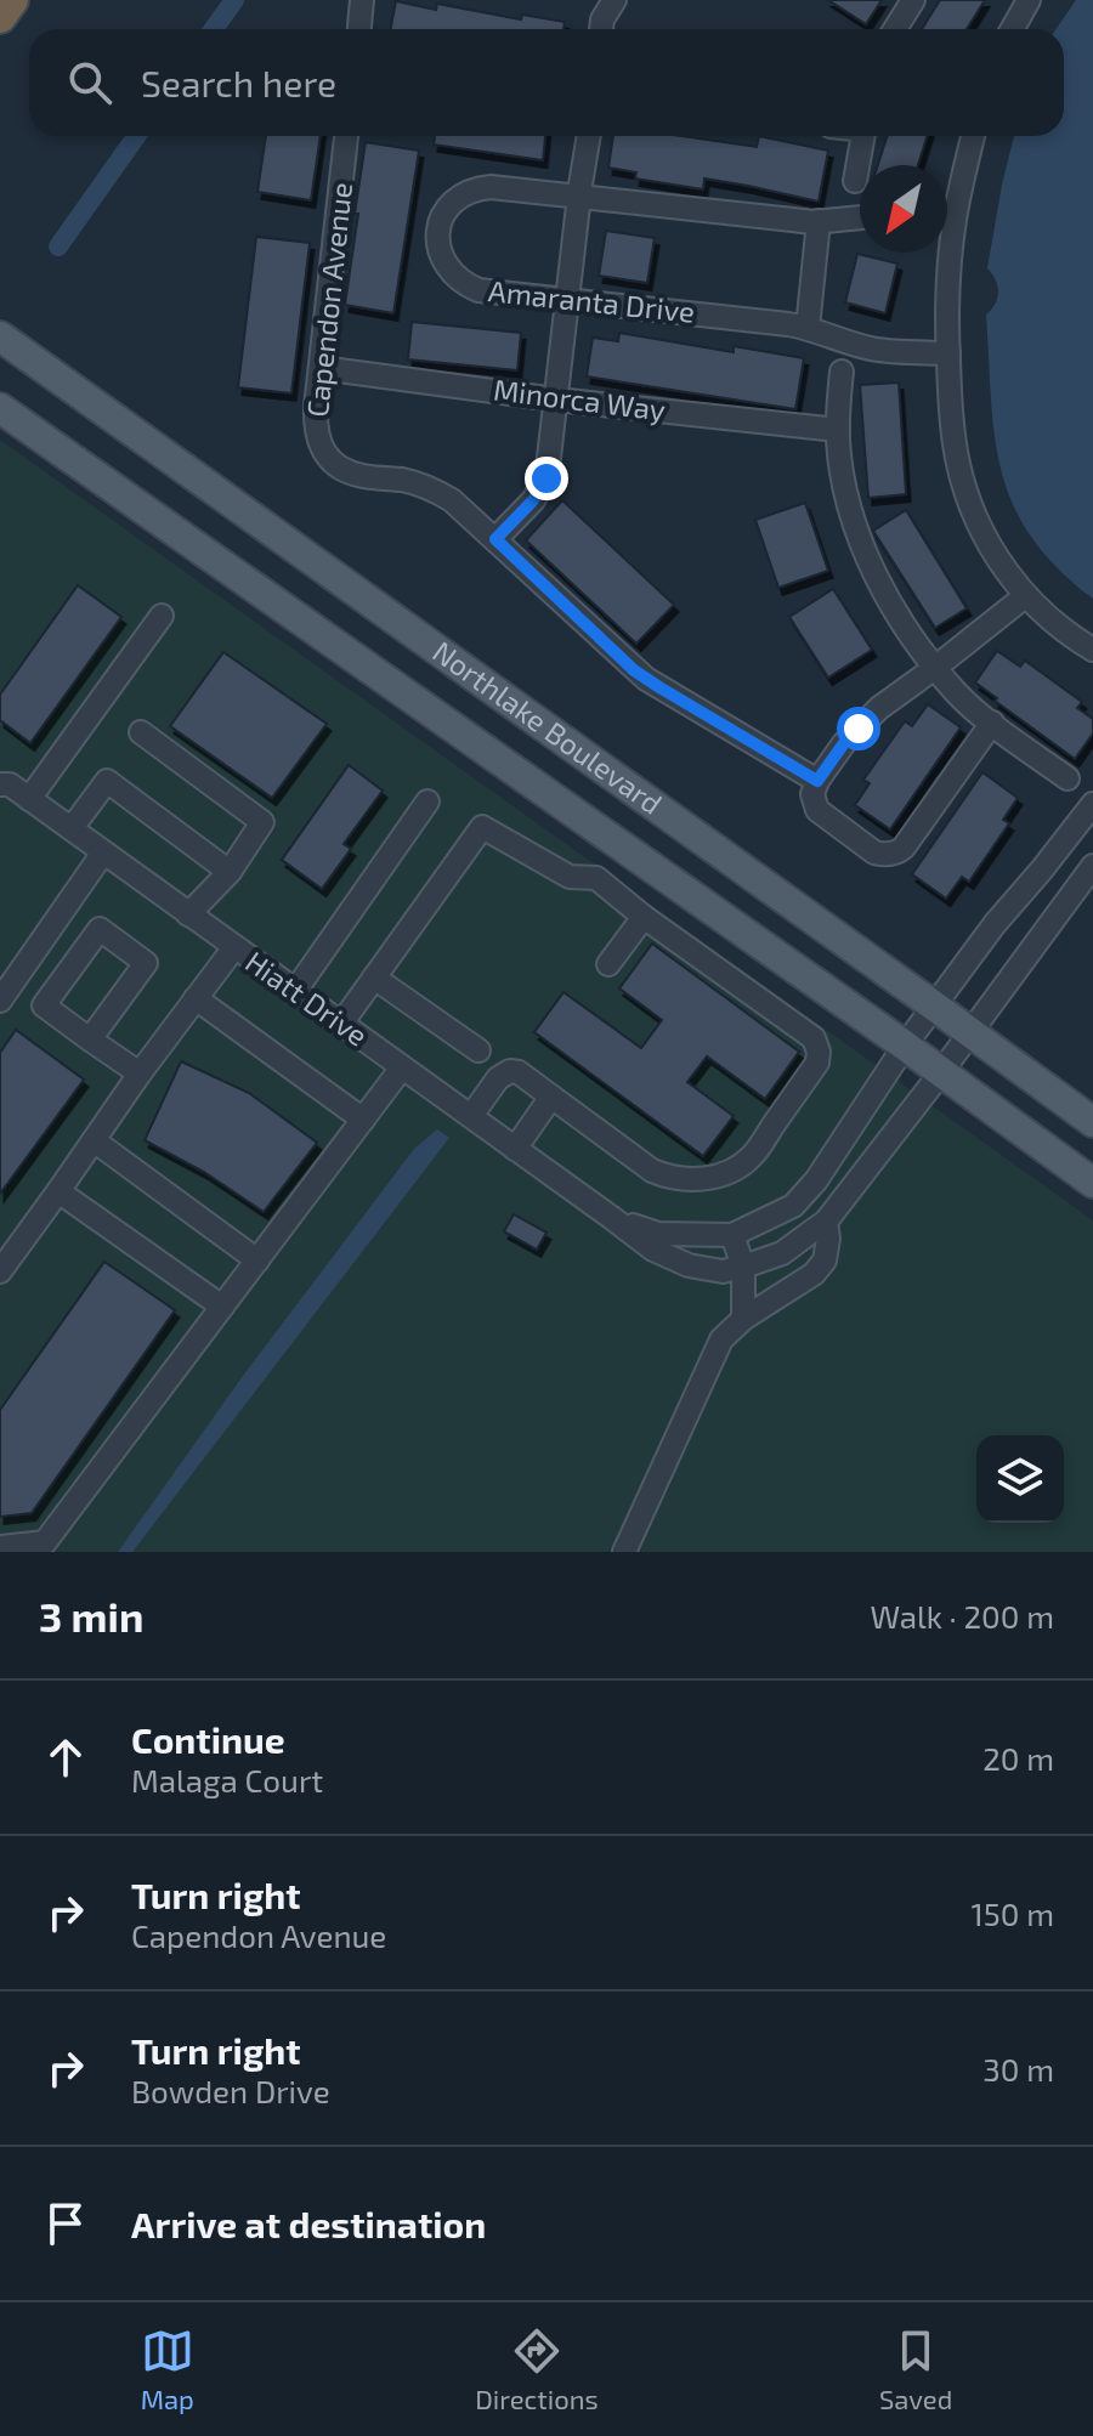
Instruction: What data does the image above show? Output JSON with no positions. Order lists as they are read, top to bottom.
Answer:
{
  "streets": {
    "main road": ["Northlake Boulevard"],
    "street": [
      "Capendon Avenue",
      "Amaranta Drive",
      "Minorca Way",
      "Hiatt Drive"
    ]
  },
  "crossings": [
    ["Capendon Avenue", "Minorca Way"],
    ["Northlake Boulevard", "Hiatt Drive"]
  ],
  "north": "bottom left",
  "page": {
    "search": "Search here",
    "heading": ["3 min", "Walk · 200 m"],
    "list": [
      ["Continue", "Malaga Court", "20 m"],
      ["Turn right", "Capendon Avenue", "150 m"],
      ["Turn right", "Bowden Drive", "30 m"],
      "Arrive at destination"
    ],
    "nav": ["Map", "Directions", "Saved"]
  }
}
